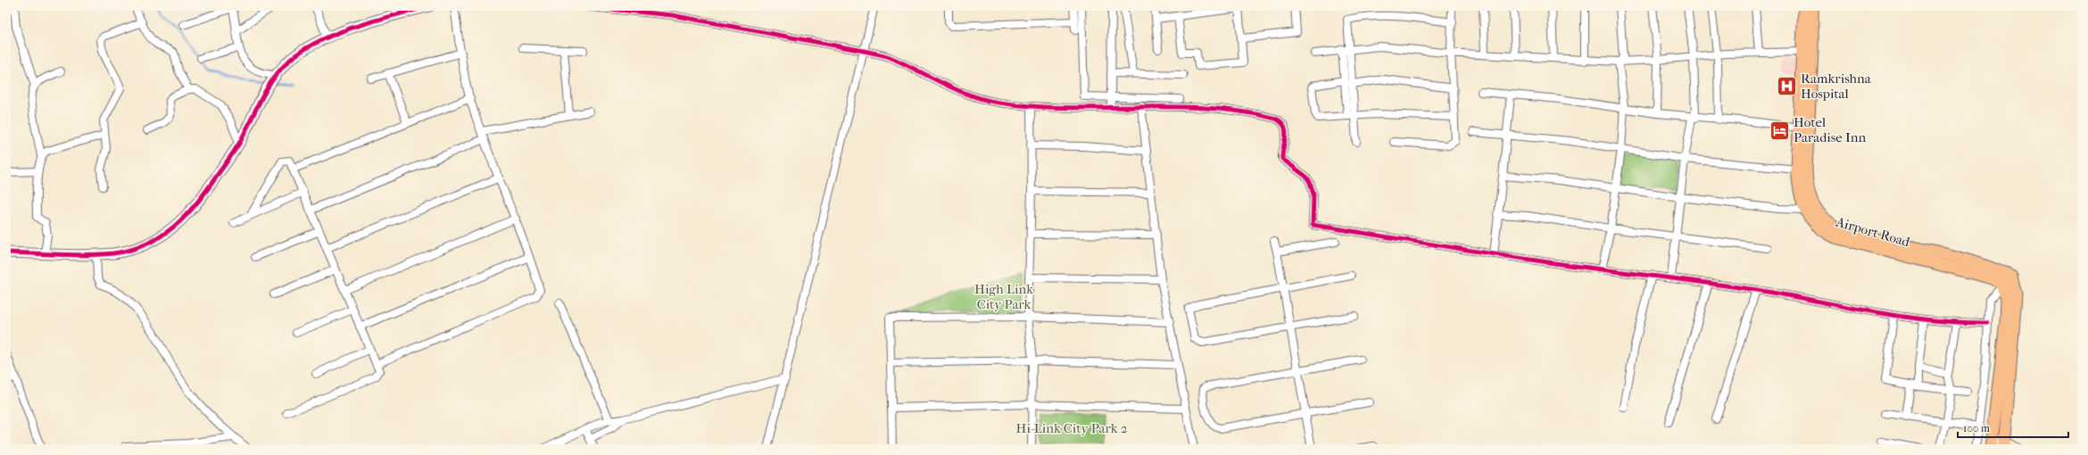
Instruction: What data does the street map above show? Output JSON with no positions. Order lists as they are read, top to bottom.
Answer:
{
  "streets": {
    "main road": ["Airport Road"]
  },
  "parks": ["High Link City Park", "Hi-Link City Park 2"],
  "places": {
    "hospital": ["Ramkrishna Hospital"],
    "hotel": ["Hotel Paradise Inn"]
  },
  "scale_bar": "100 m"
}
